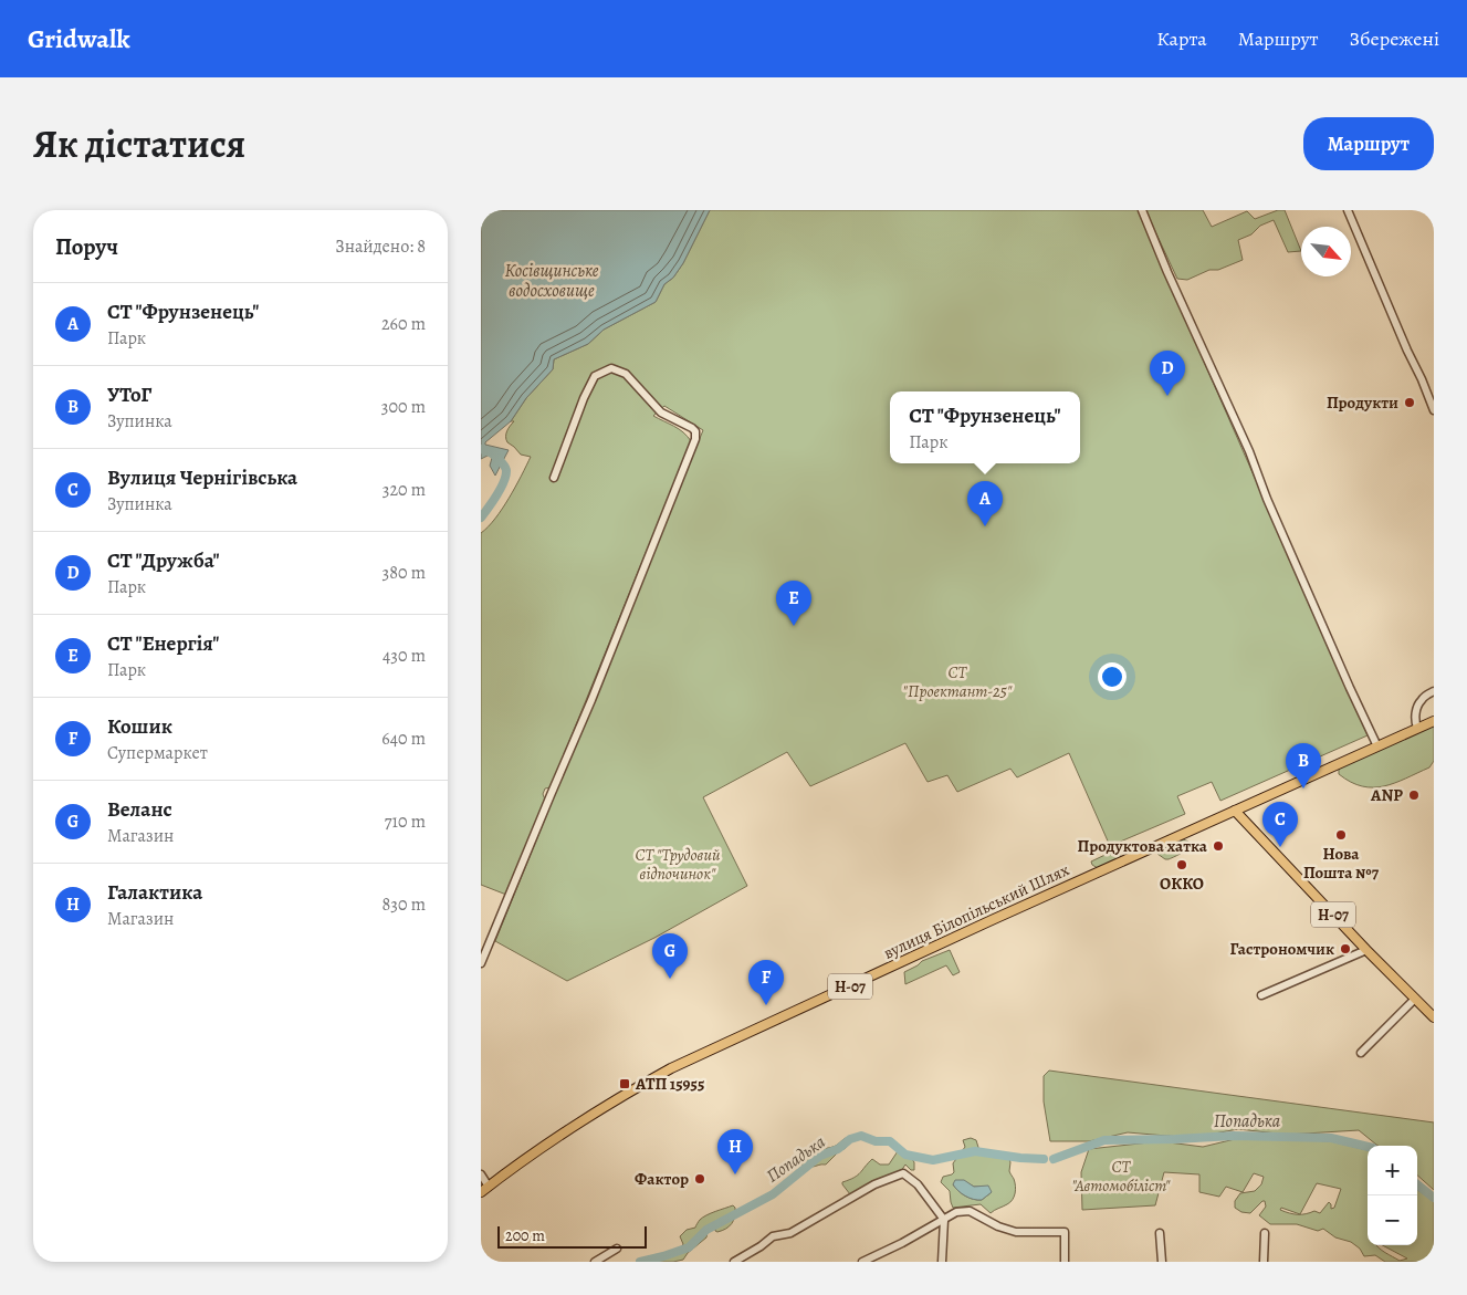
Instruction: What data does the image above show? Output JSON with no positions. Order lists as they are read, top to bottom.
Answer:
{
  "streets": {
    "main road": ["вулиця Білопільський Шлях", "Н-07"]
  },
  "crossings": [
    ["вулиця Білопільський Шлях", "Н-07"]
  ],
  "water": ["Косівщинське водосховище", "Попадька"],
  "parks": ["СТ \"Проектант-25\"", "СТ \"Трудовий відпочинок\"", "СТ \"Автомобіліст\""],
  "places": {
    "other": [
      "Продукти",
      "ANP",
      "Нова Пошта №7",
      "Продуктова хатка",
      "ОККО",
      "Гастрономчик",
      "Фактор"
    ],
    "transit": ["АТП 15955"]
  },
  "scale_bar": "200 m",
  "north": "bottom right",
  "page": {
    "header": "Gridwalk",
    "nav": ["Карта", "Маршрут", "Збережені"],
    "title": "Як дістатися",
    "buttons": "Маршрут",
    "heading": ["Поруч", "Знайдено: 8"],
    "list": [
      {
        "mark": "A",
        "name": "СТ \"Фрунзенець\"",
        "note": "Парк",
        "value": "260 m"
      },
      {
        "mark": "B",
        "name": "УТоГ",
        "note": "Зупинка",
        "value": "300 m"
      },
      {
        "mark": "C",
        "name": "Вулиця Чернігівська",
        "note": "Зупинка",
        "value": "320 m"
      },
      {
        "mark": "D",
        "name": "СТ \"Дружба\"",
        "note": "Парк",
        "value": "380 m"
      },
      {
        "mark": "E",
        "name": "СТ \"Енергія\"",
        "note": "Парк",
        "value": "430 m"
      },
      {
        "mark": "F",
        "name": "Кошик",
        "note": "Супермаркет",
        "value": "640 m"
      },
      {
        "mark": "G",
        "name": "Веланс",
        "note": "Магазин",
        "value": "710 m"
      },
      {
        "mark": "H",
        "name": "Галактика",
        "note": "Магазин",
        "value": "830 m"
      }
    ],
    "pins": [
      "D",
      "A",
      "E",
      "B",
      "C",
      "G",
      "F",
      "H"
    ],
    "popup": ["СТ \"Фрунзенець\"", "Парк"],
    "map_buttons": ["+", "−"],
    "scale": "200 m"
  }
}
